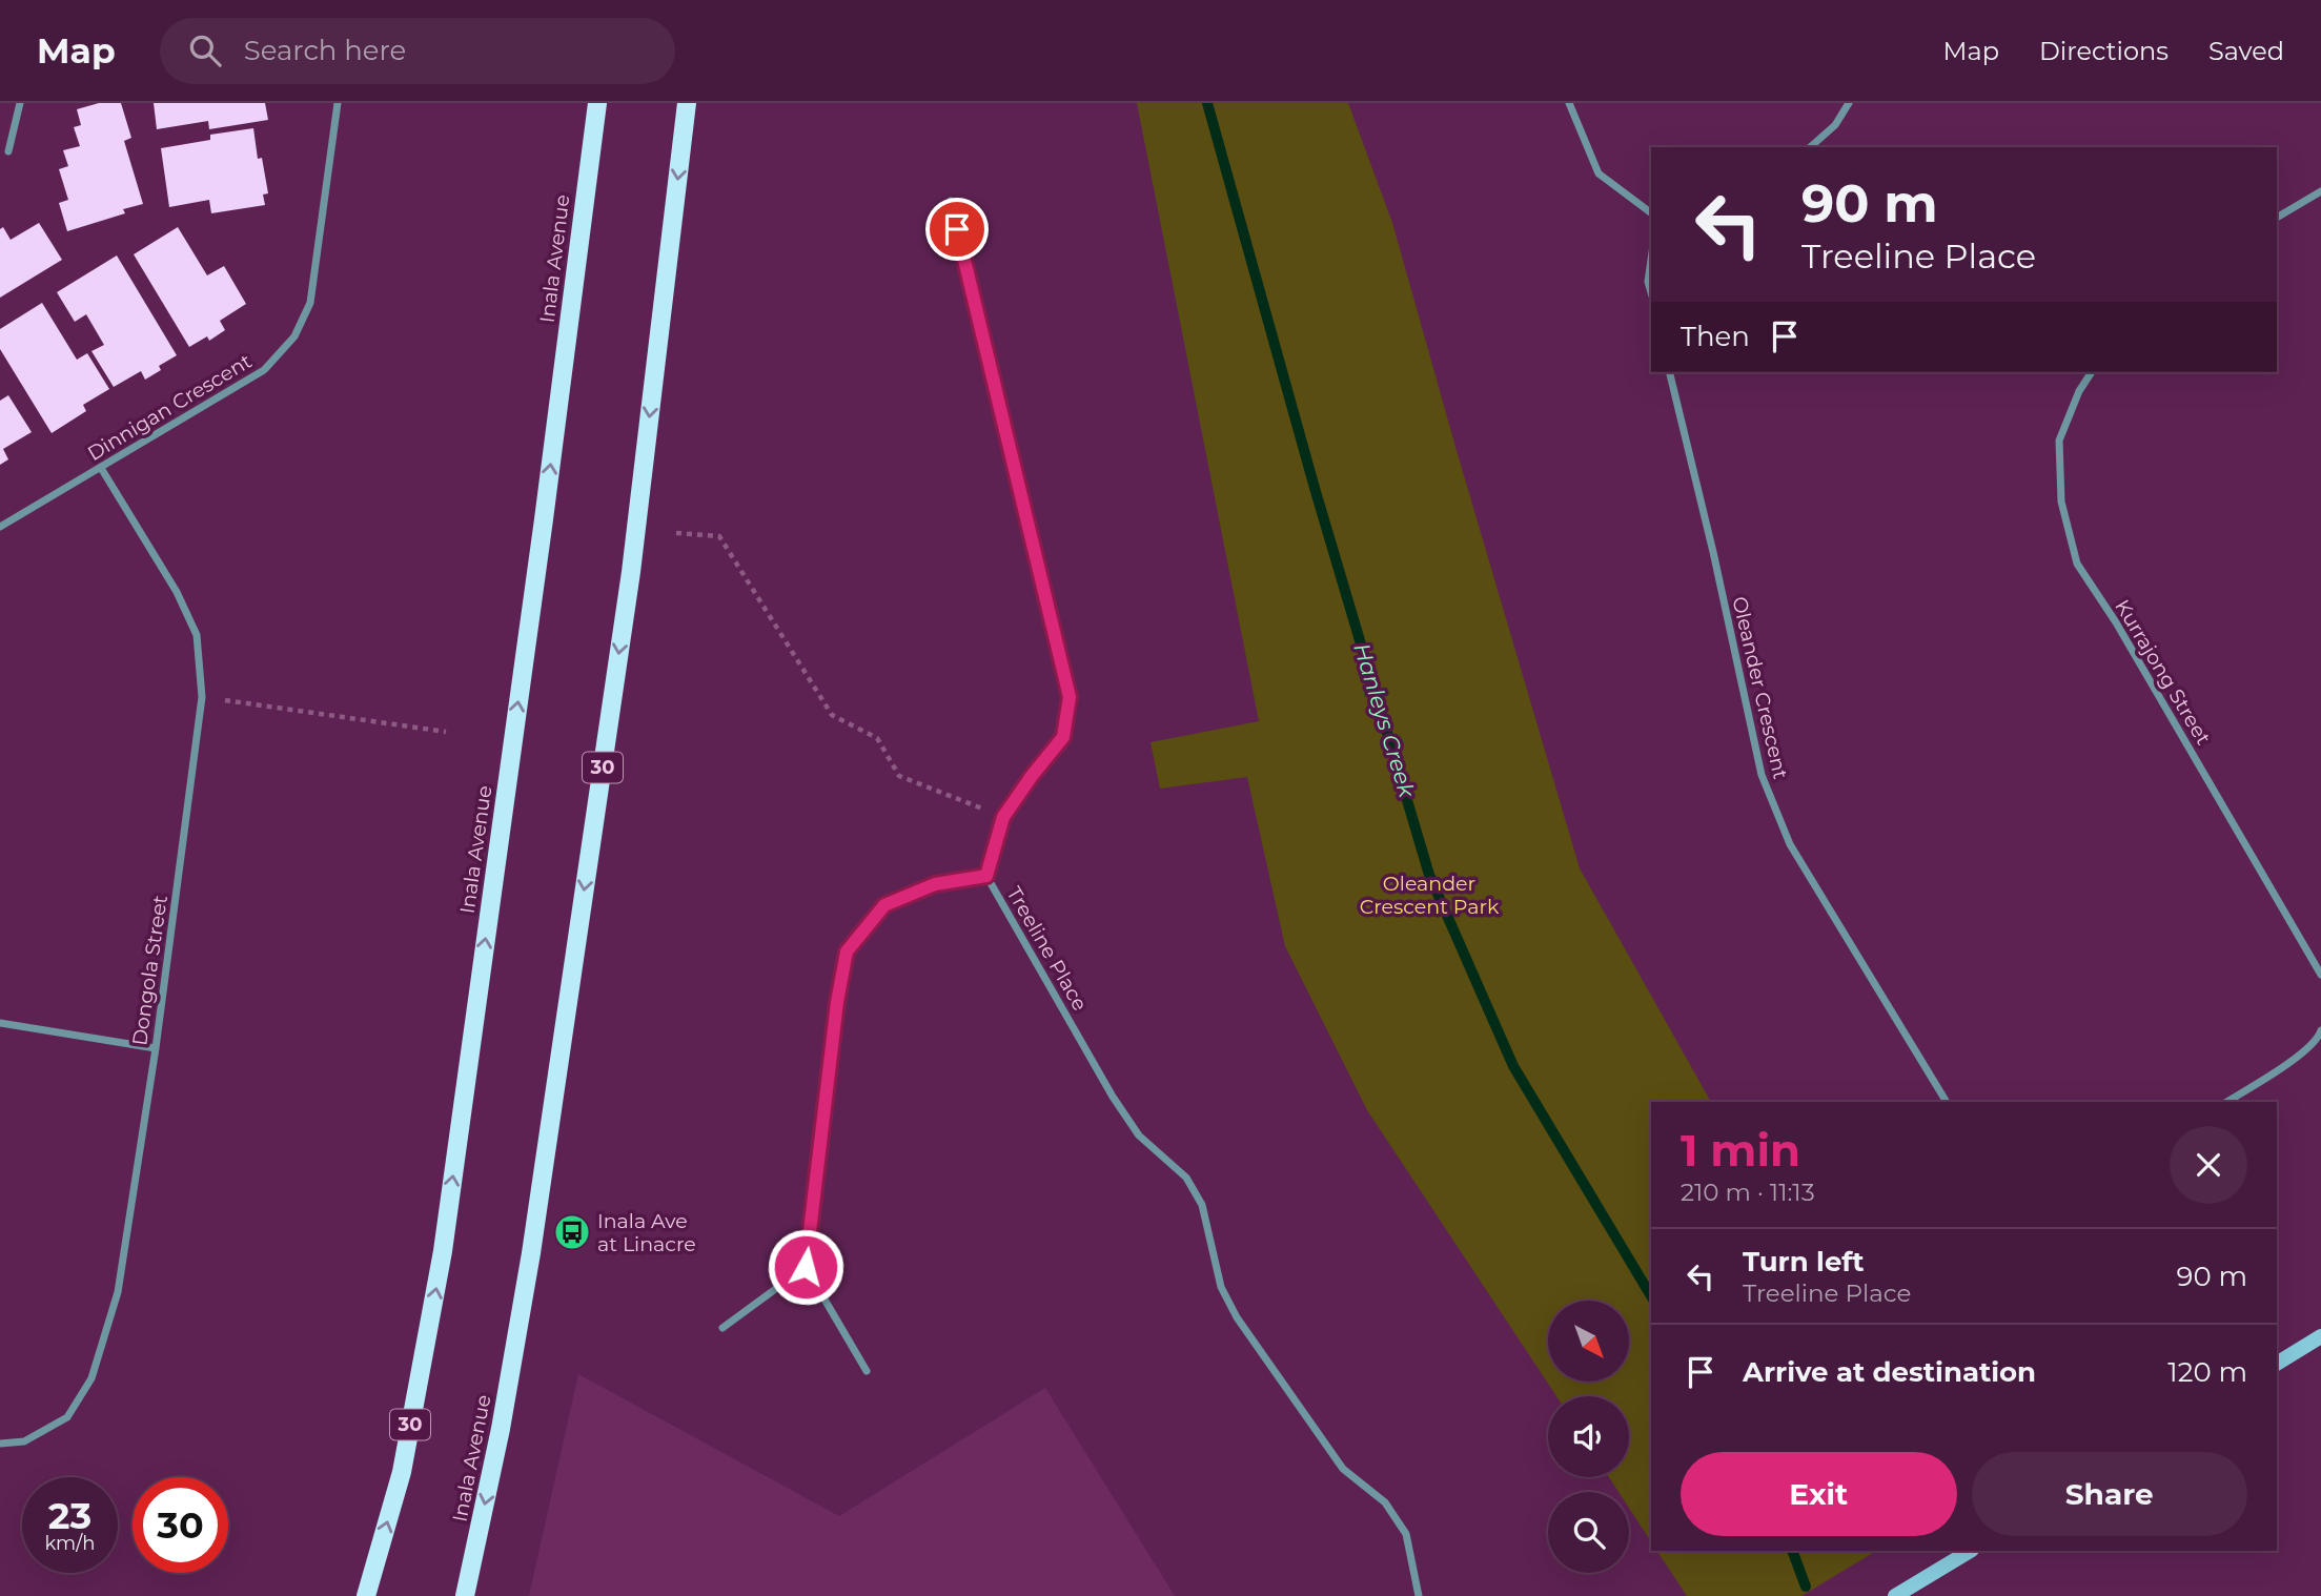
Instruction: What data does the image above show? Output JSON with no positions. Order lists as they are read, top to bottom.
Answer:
{
  "streets": {
    "main road": ["Inala Avenue", "30"],
    "street": [
      "Dinnigan Crescent",
      "Kurrajong Street",
      "Oleander Crescent",
      "Treeline Place",
      "Dongola Street"
    ]
  },
  "crossings": [
    ["Dinnigan Crescent", "Dongola Street"]
  ],
  "water": ["Hanleys Creek"],
  "parks": ["Oleander Crescent Park"],
  "places": {
    "bus stop": ["Inala Ave at Linacre"]
  },
  "north": "bottom right",
  "page": {
    "header": "Map",
    "search": "Search here",
    "nav": ["Map", "Directions", "Saved"],
    "turn": ["90 m", "Treeline Place"],
    "then": "Then",
    "heading": ["1 min", "210 m · 11:13"],
    "list": [
      {
        "name": "Turn left",
        "note": "Treeline Place",
        "value": "90 m"
      },
      {
        "name": "Arrive at destination",
        "value": "120 m"
      }
    ],
    "buttons": ["Exit", "Share"],
    "speed": "23 km/h",
    "limit": "30"
  }
}
